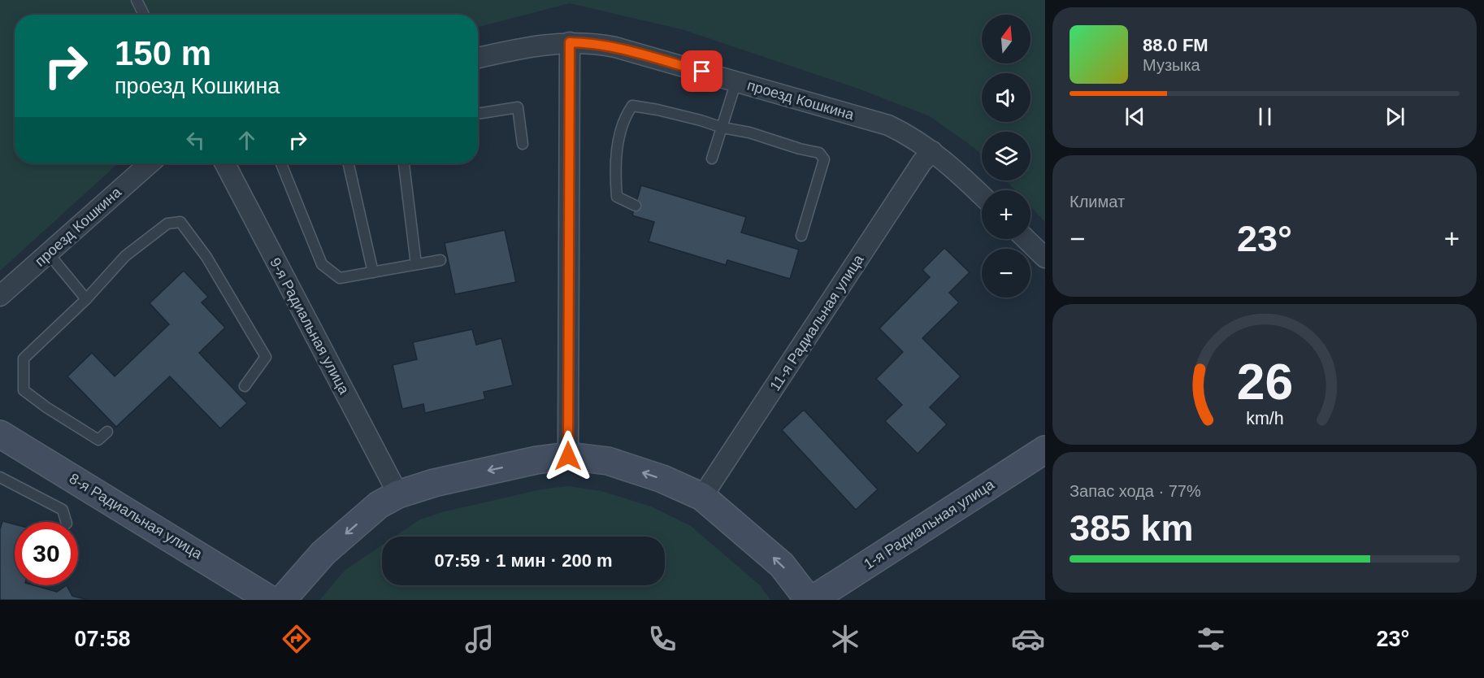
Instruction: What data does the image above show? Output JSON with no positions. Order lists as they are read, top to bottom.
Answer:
{
  "streets": {
    "main road": ["8-я Радиальная улица", "1-я Радиальная улица"],
    "street": ["проезд Кошкина", "11-я Радиальная улица", "9-я Радиальная улица"]
  },
  "crossings": [
    ["проезд Кошкина", "11-я Радиальная улица"]
  ],
  "north": "top",
  "page": {
    "map_buttons": ["+", "−"],
    "turn": ["150 m", "проезд Кошкина"],
    "song": ["88.0 FM", "Музыка"],
    "tile": [
      "Климат",
      ["Запас хода · 77%", "385 km"]
    ],
    "heat": ["−", "23°", "+"],
    "limit": "30",
    "trip": "07:59 · 1 мин · 200 m",
    "tabs": ["07:58", "23°"],
    "gauge": ["26", "km/h"]
  }
}
